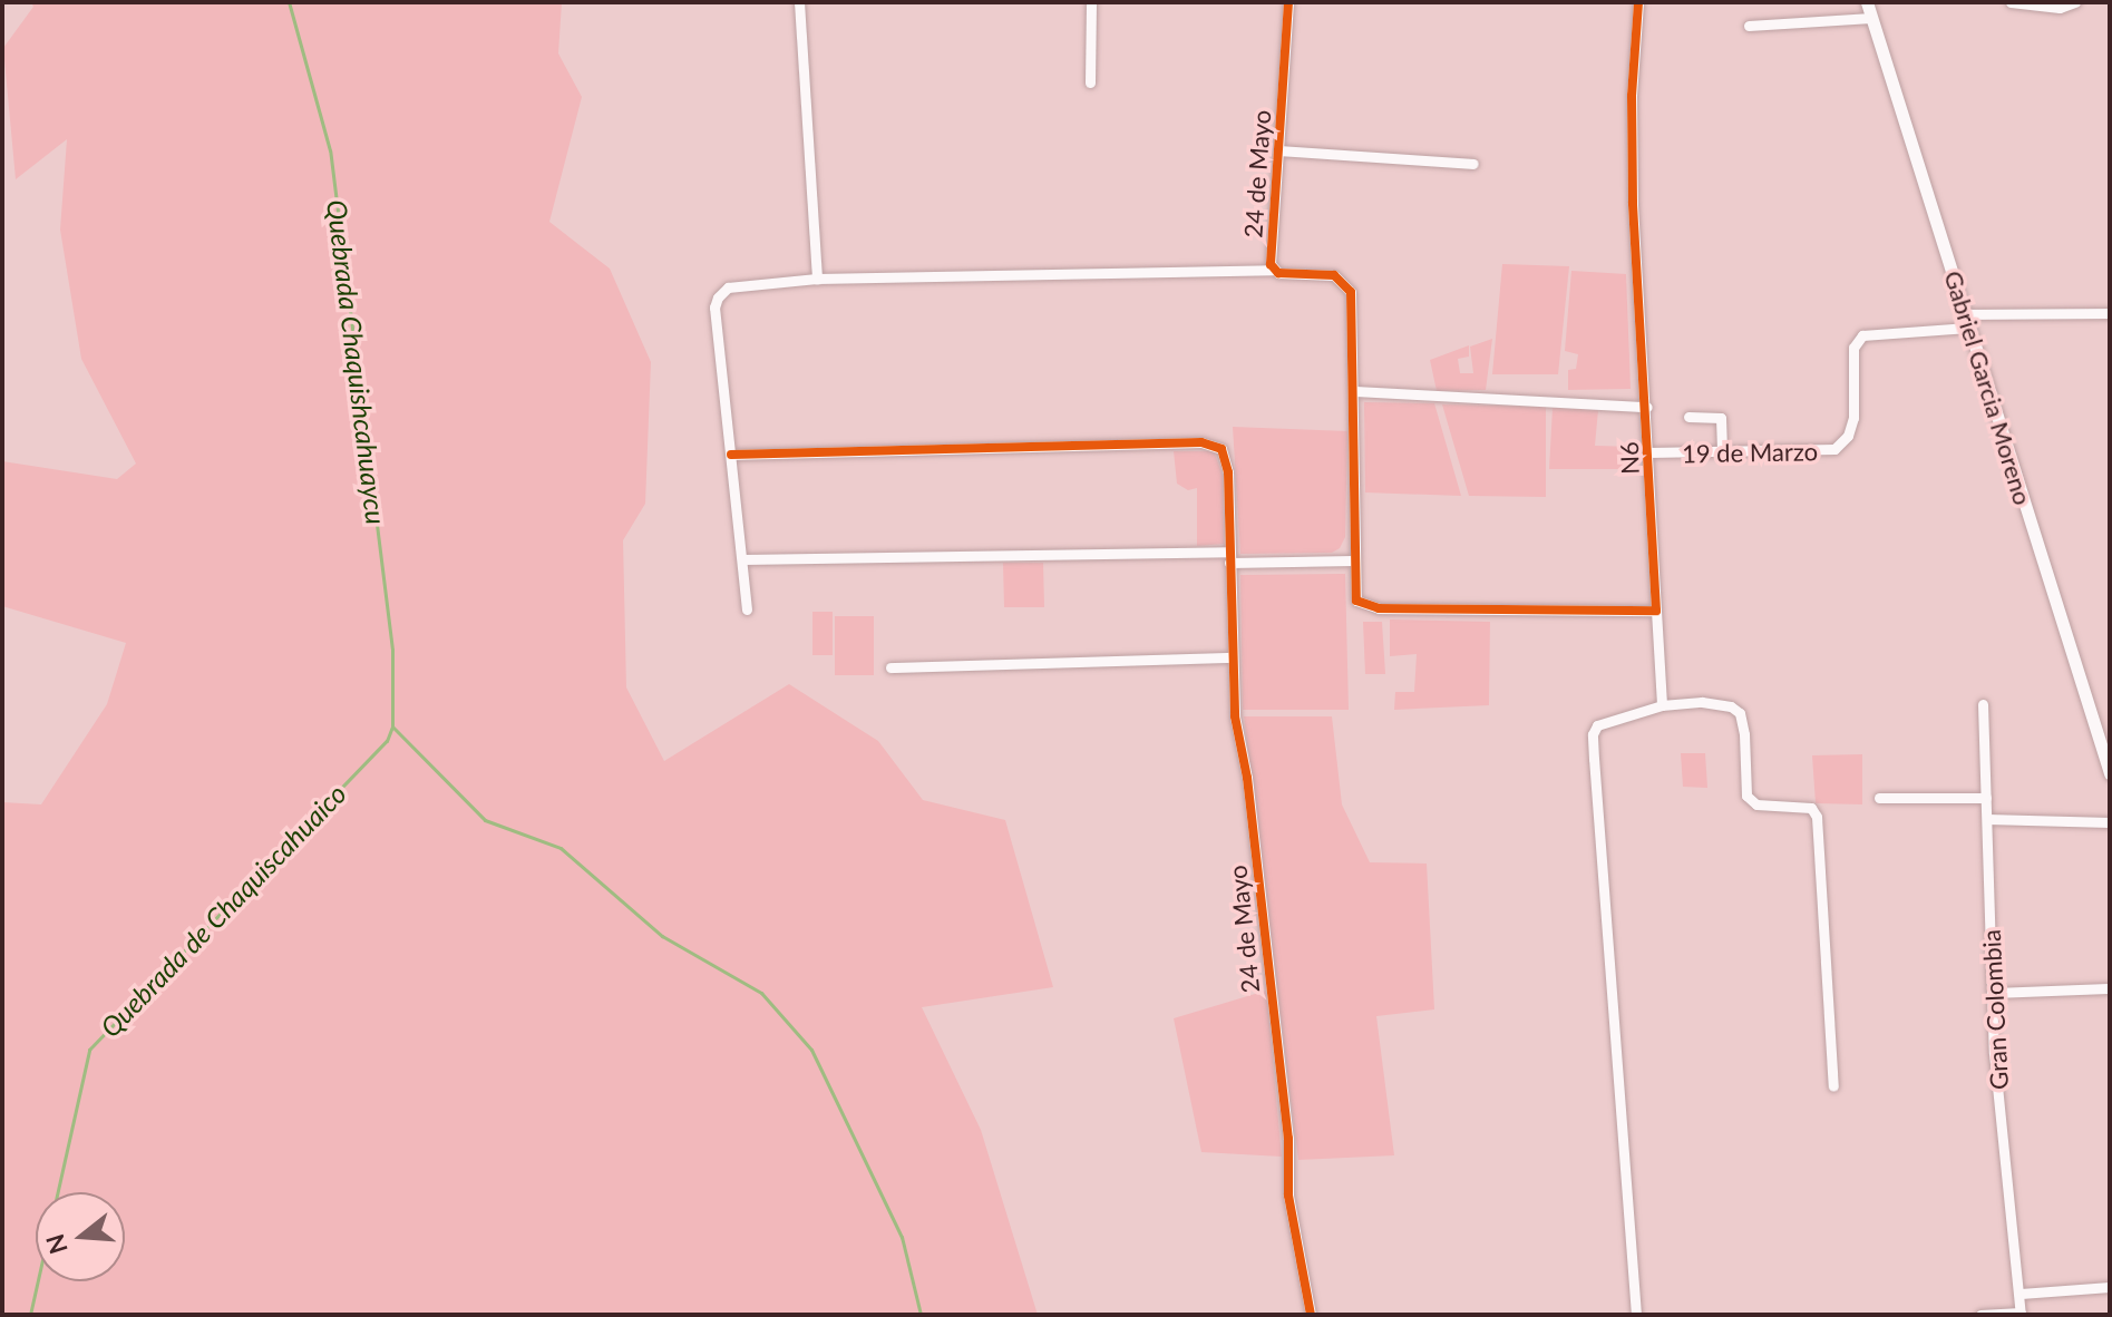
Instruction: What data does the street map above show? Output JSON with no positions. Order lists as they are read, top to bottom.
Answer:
{
  "streets": {
    "street": [
      "24 de Mayo",
      "Gabriel Garcia Moreno",
      "19 de Marzo",
      "N6",
      "Gran Colombia"
    ]
  },
  "crossings": [
    ["Gabriel Garcia Moreno", "19 de Marzo"],
    ["19 de Marzo", "N6"]
  ],
  "water": ["Quebrada Chaquishcahuaycu", "Quebrada de Chaquiscahuaico"],
  "north": "left"
}
